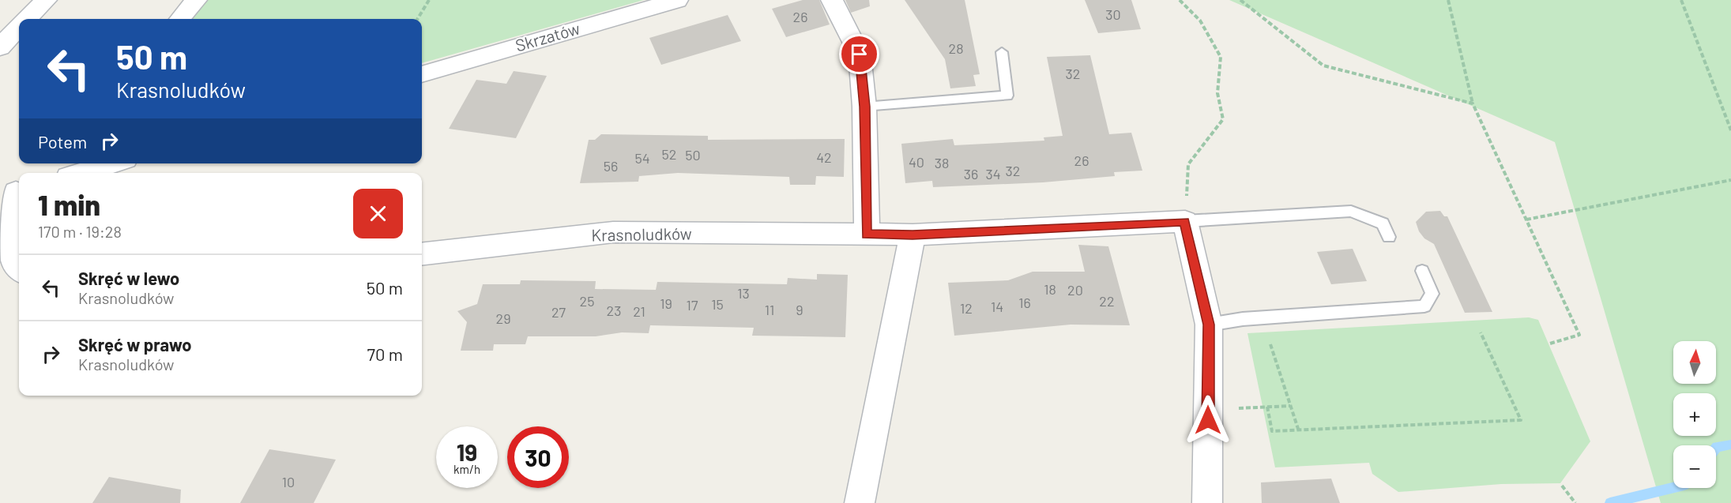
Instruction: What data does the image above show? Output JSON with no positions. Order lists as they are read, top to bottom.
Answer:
{
  "streets": {
    "street": ["Skrzatów", "Krasnoludków"]
  },
  "house_numbers": [
    "30",
    "26",
    "28",
    "32",
    "52",
    "50",
    "42",
    "54",
    "26",
    "40",
    "38",
    "56",
    "32",
    "36",
    "34",
    "18",
    "20",
    "13",
    "25",
    "22",
    "16",
    "19",
    "15",
    "17",
    "14",
    "12",
    "11",
    "9",
    "23",
    "21",
    "27",
    "29",
    "10"
  ],
  "north": "top",
  "page": {
    "turn": ["50 m", "Krasnoludków"],
    "then": "Potem",
    "heading": ["1 min", "170 m · 19:28"],
    "list": [
      {
        "name": "Skręć w lewo",
        "note": "Krasnoludków",
        "value": "50 m"
      },
      {
        "name": "Skręć w prawo",
        "note": "Krasnoludków",
        "value": "70 m"
      }
    ],
    "map_buttons": ["+", "−"],
    "speed": "19 km/h",
    "limit": "30"
  }
}
